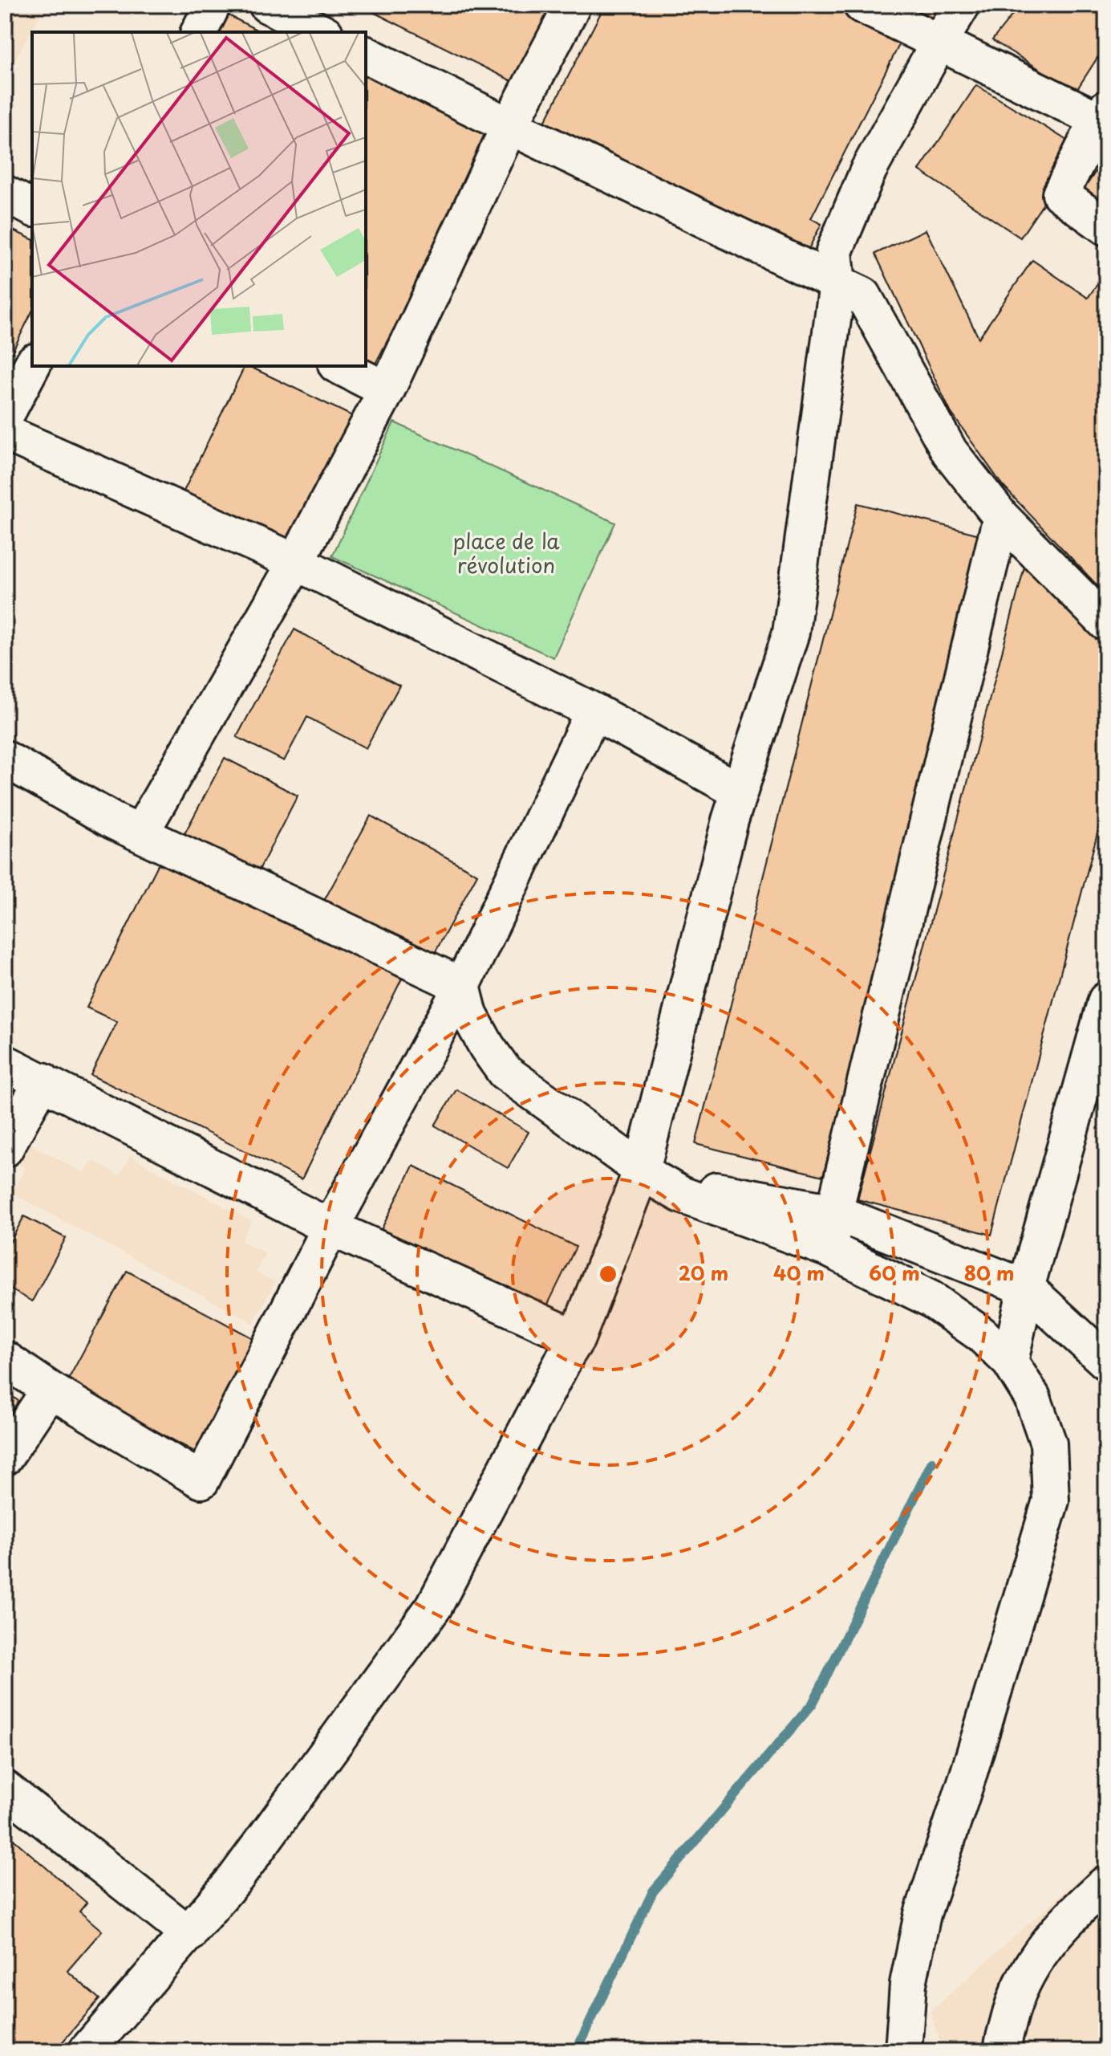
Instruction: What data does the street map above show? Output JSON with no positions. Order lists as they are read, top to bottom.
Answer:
{
  "parks": ["place de la révolution"],
  "rings": [
    "20 m",
    "40 m",
    "60 m",
    "80 m"
  ]
}
